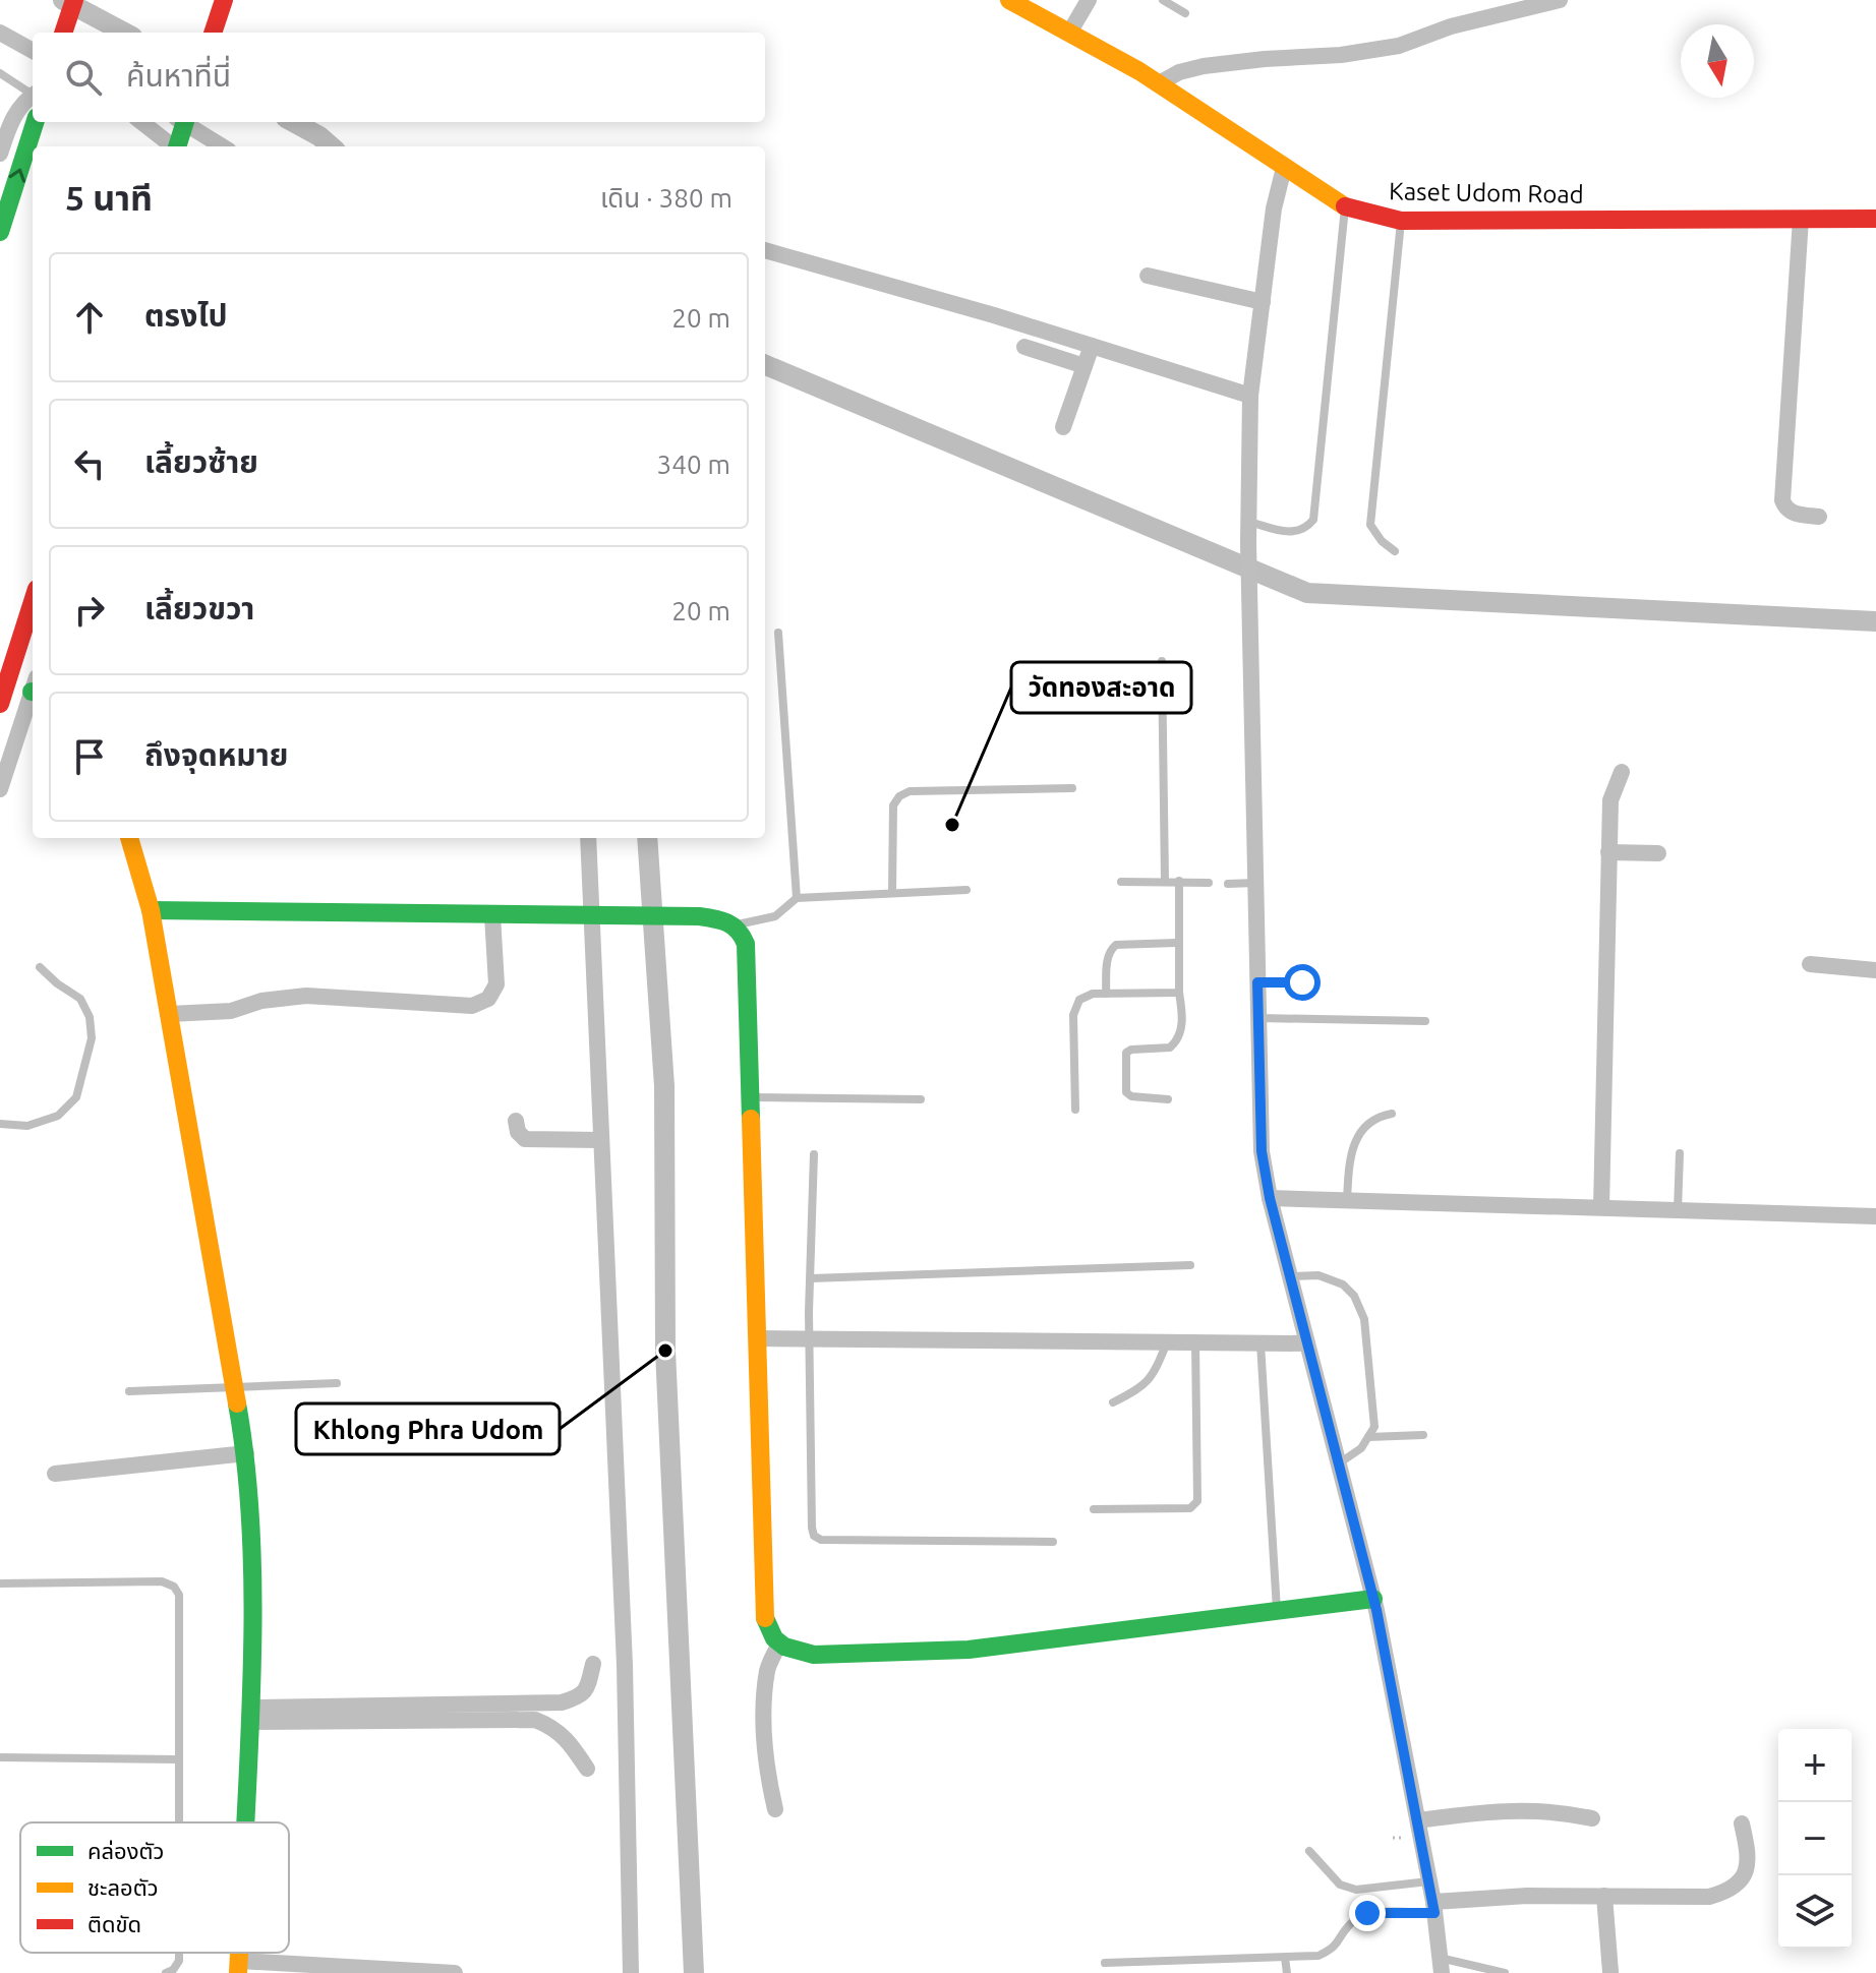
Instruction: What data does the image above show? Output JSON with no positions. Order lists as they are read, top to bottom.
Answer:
{
  "streets": {
    "street": ["Kaset Udom Road"]
  },
  "places": ["วัดทองสะอาด", "Khlong Phra Udom"],
  "legend": ["คล่องตัว", "ชะลอตัว", "ติดขัด"],
  "north": "bottom",
  "page": {
    "search": "ค้นหาที่นี่",
    "heading": ["5 นาที", "เดิน · 380 m"],
    "list": [
      ["ตรงไป", "20 m"],
      ["เลี้ยวซ้าย", "340 m"],
      ["เลี้ยวขวา", "20 m"],
      "ถึงจุดหมาย"
    ],
    "map_buttons": ["+", "−"]
  }
}
